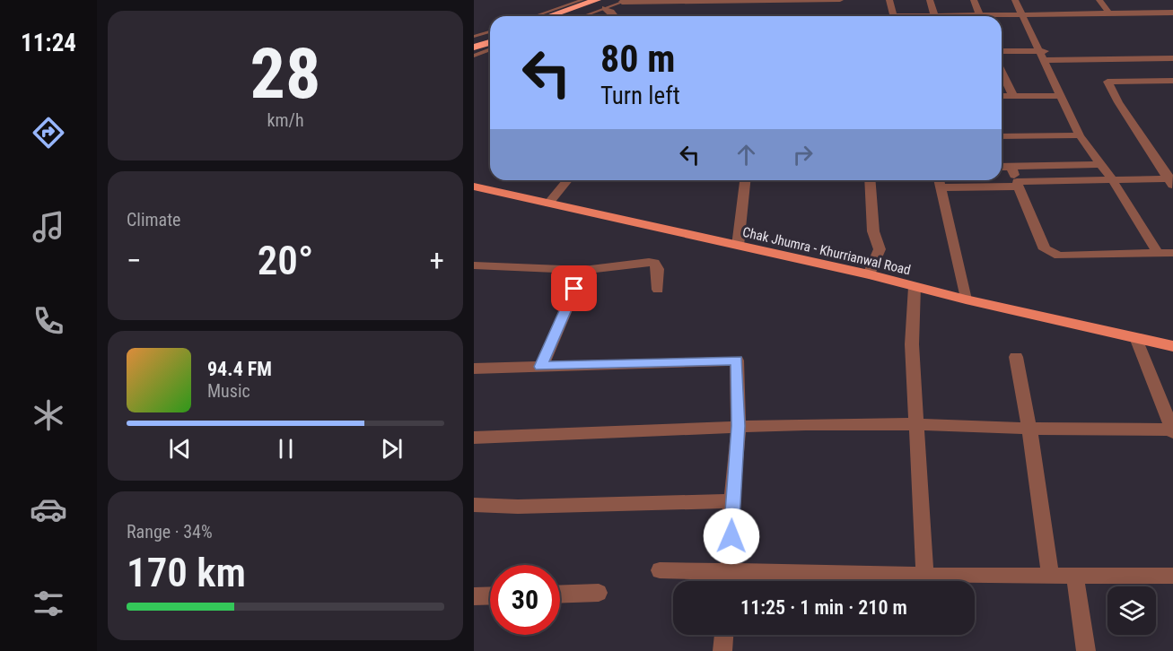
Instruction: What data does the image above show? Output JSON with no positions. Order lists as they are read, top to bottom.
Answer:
{
  "streets": {
    "main road": ["Chak Jhumra - Khurrianwal Road"]
  },
  "page": {
    "tabs": "11:24",
    "tile": [
      ["28", "km/h"],
      "Climate",
      ["Range · 34%", "170 km"]
    ],
    "turn": ["80 m", "Turn left"],
    "heat": ["−", "20°", "+"],
    "song": ["94.4 FM", "Music"],
    "limit": "30",
    "trip": "11:25 · 1 min · 210 m"
  }
}
